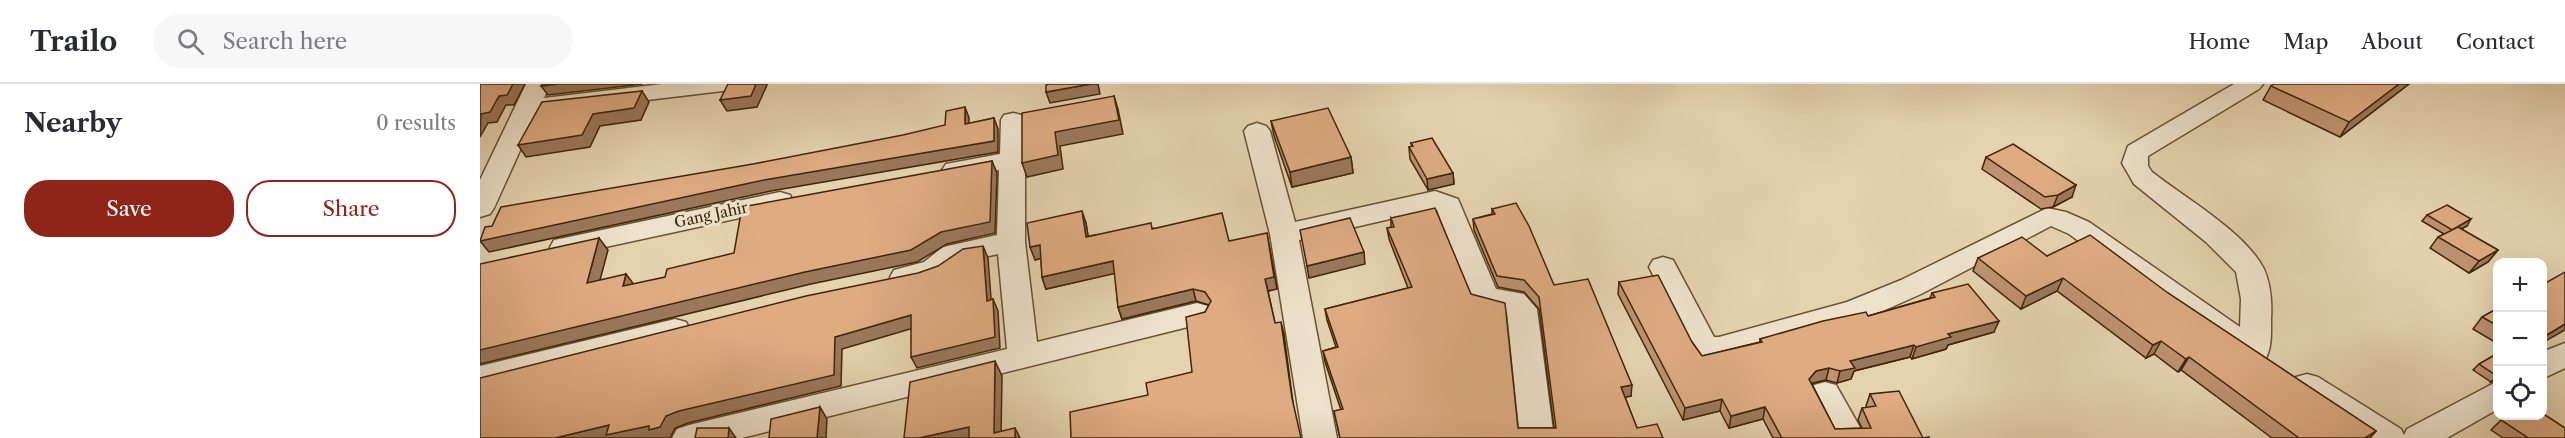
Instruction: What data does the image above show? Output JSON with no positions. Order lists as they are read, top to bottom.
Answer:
{
  "streets": {
    "street": ["Gang Jahir"]
  },
  "page": {
    "header": "Trailo",
    "search": "Search here",
    "nav": [
      "Home",
      "Map",
      "About",
      "Contact"
    ],
    "heading": ["Nearby", "0 results"],
    "buttons": ["Save", "Share"],
    "map_buttons": ["+", "−"]
  }
}
